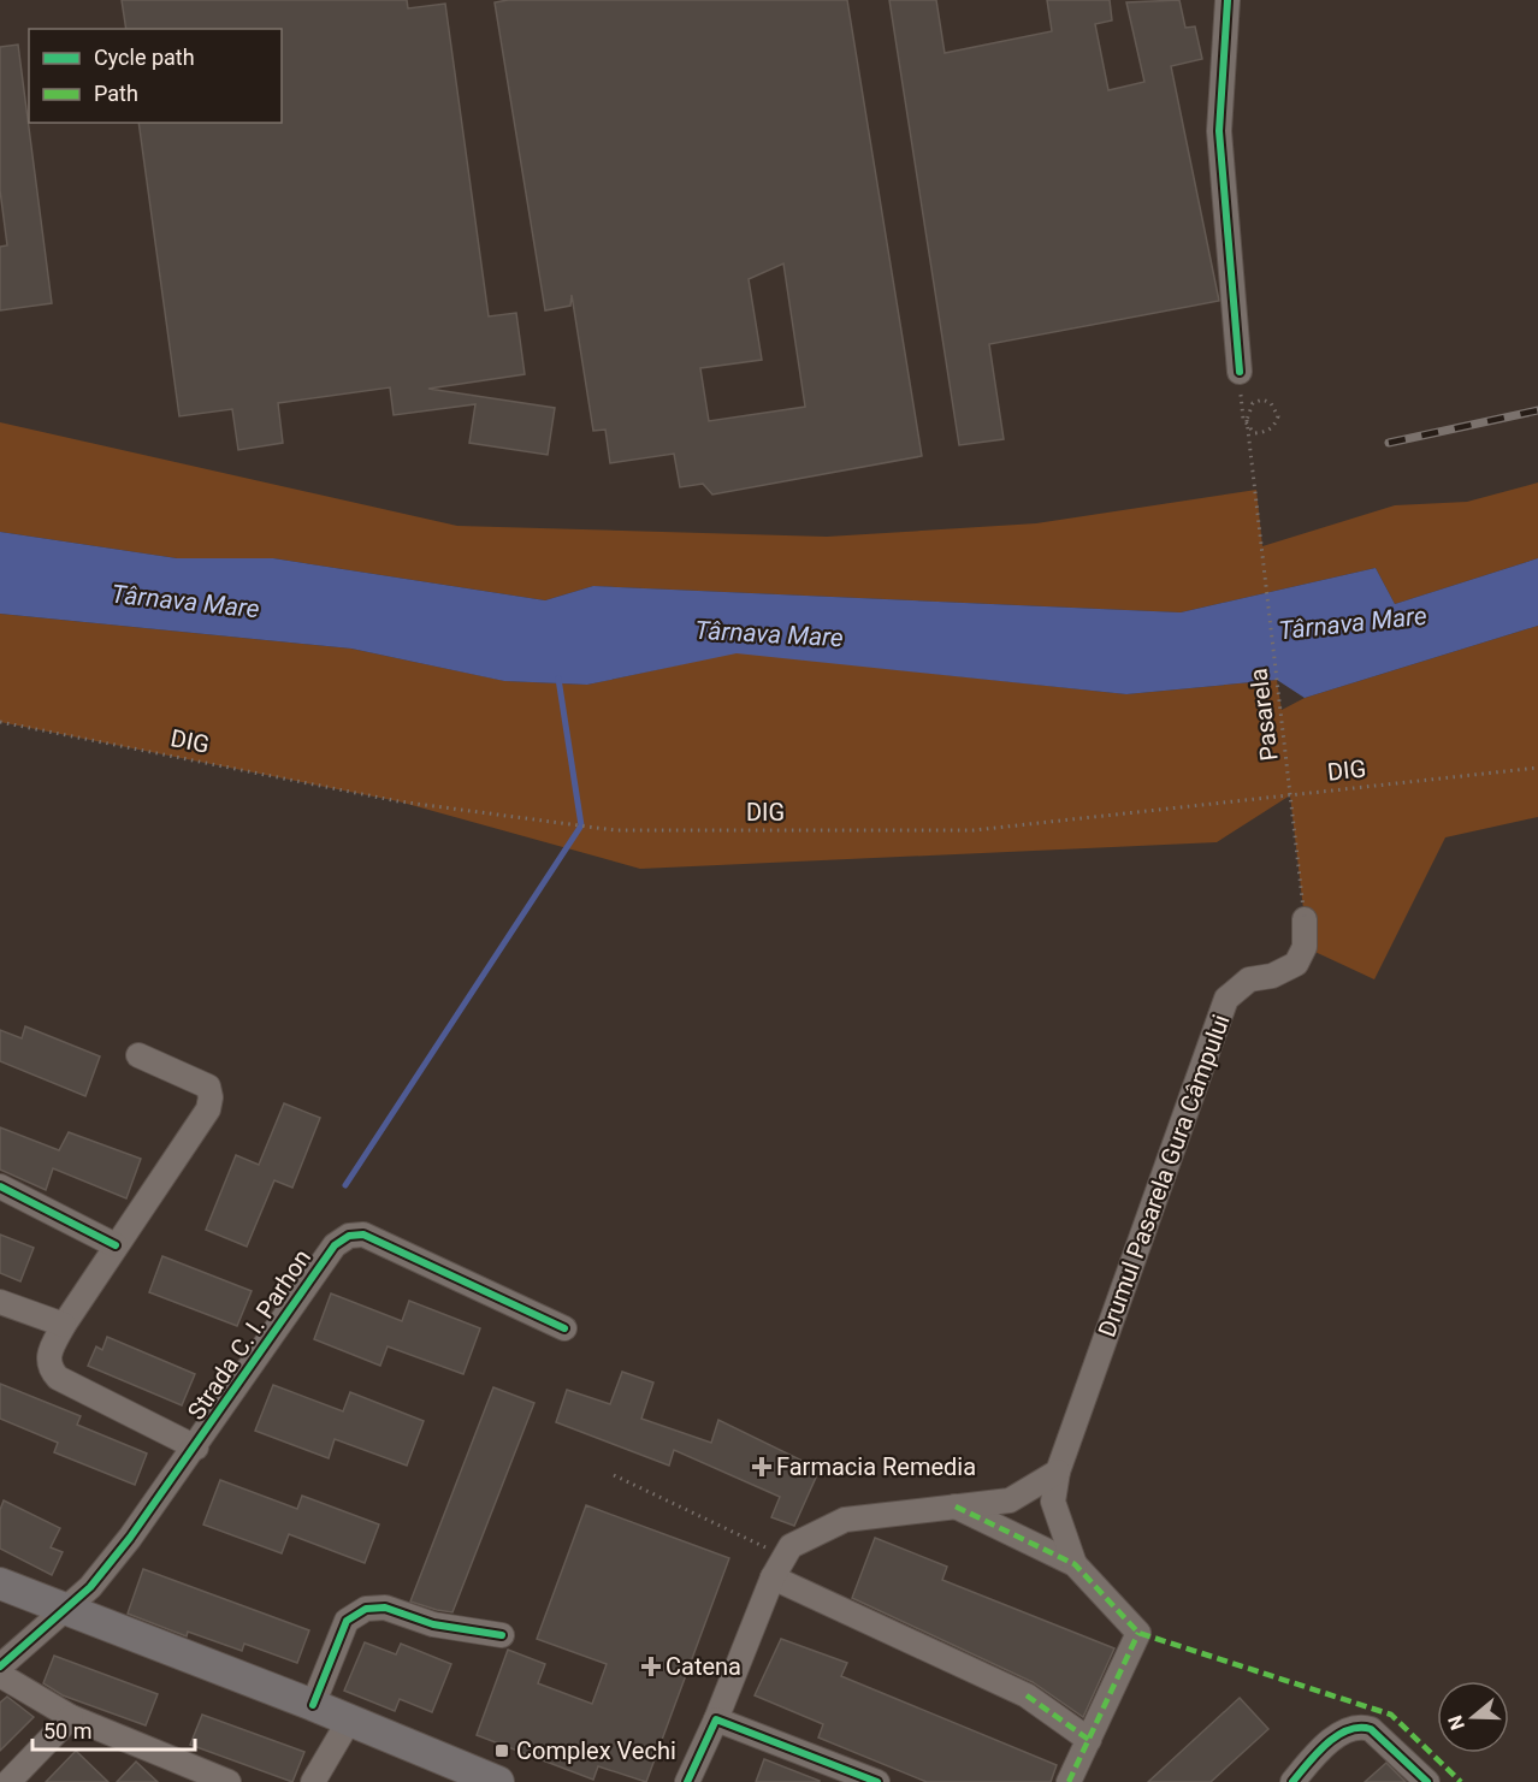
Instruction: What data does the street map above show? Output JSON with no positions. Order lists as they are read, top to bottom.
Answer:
{
  "streets": {
    "street": ["Drumul Pasarela Gura Câmpului", "Strada C. I. Parhon"],
    "path": ["Pasarela", "DIG"]
  },
  "crossings": [
    ["Pasarela", "Drumul Pasarela Gura Câmpului"]
  ],
  "water": ["Târnava Mare"],
  "places": {
    "health": ["Farmacia Remedia", "Catena"],
    "transit": ["Complex Vechi"]
  },
  "legend": ["Cycle path", "Path"],
  "scale_bar": "50 m",
  "north": "left"
}
